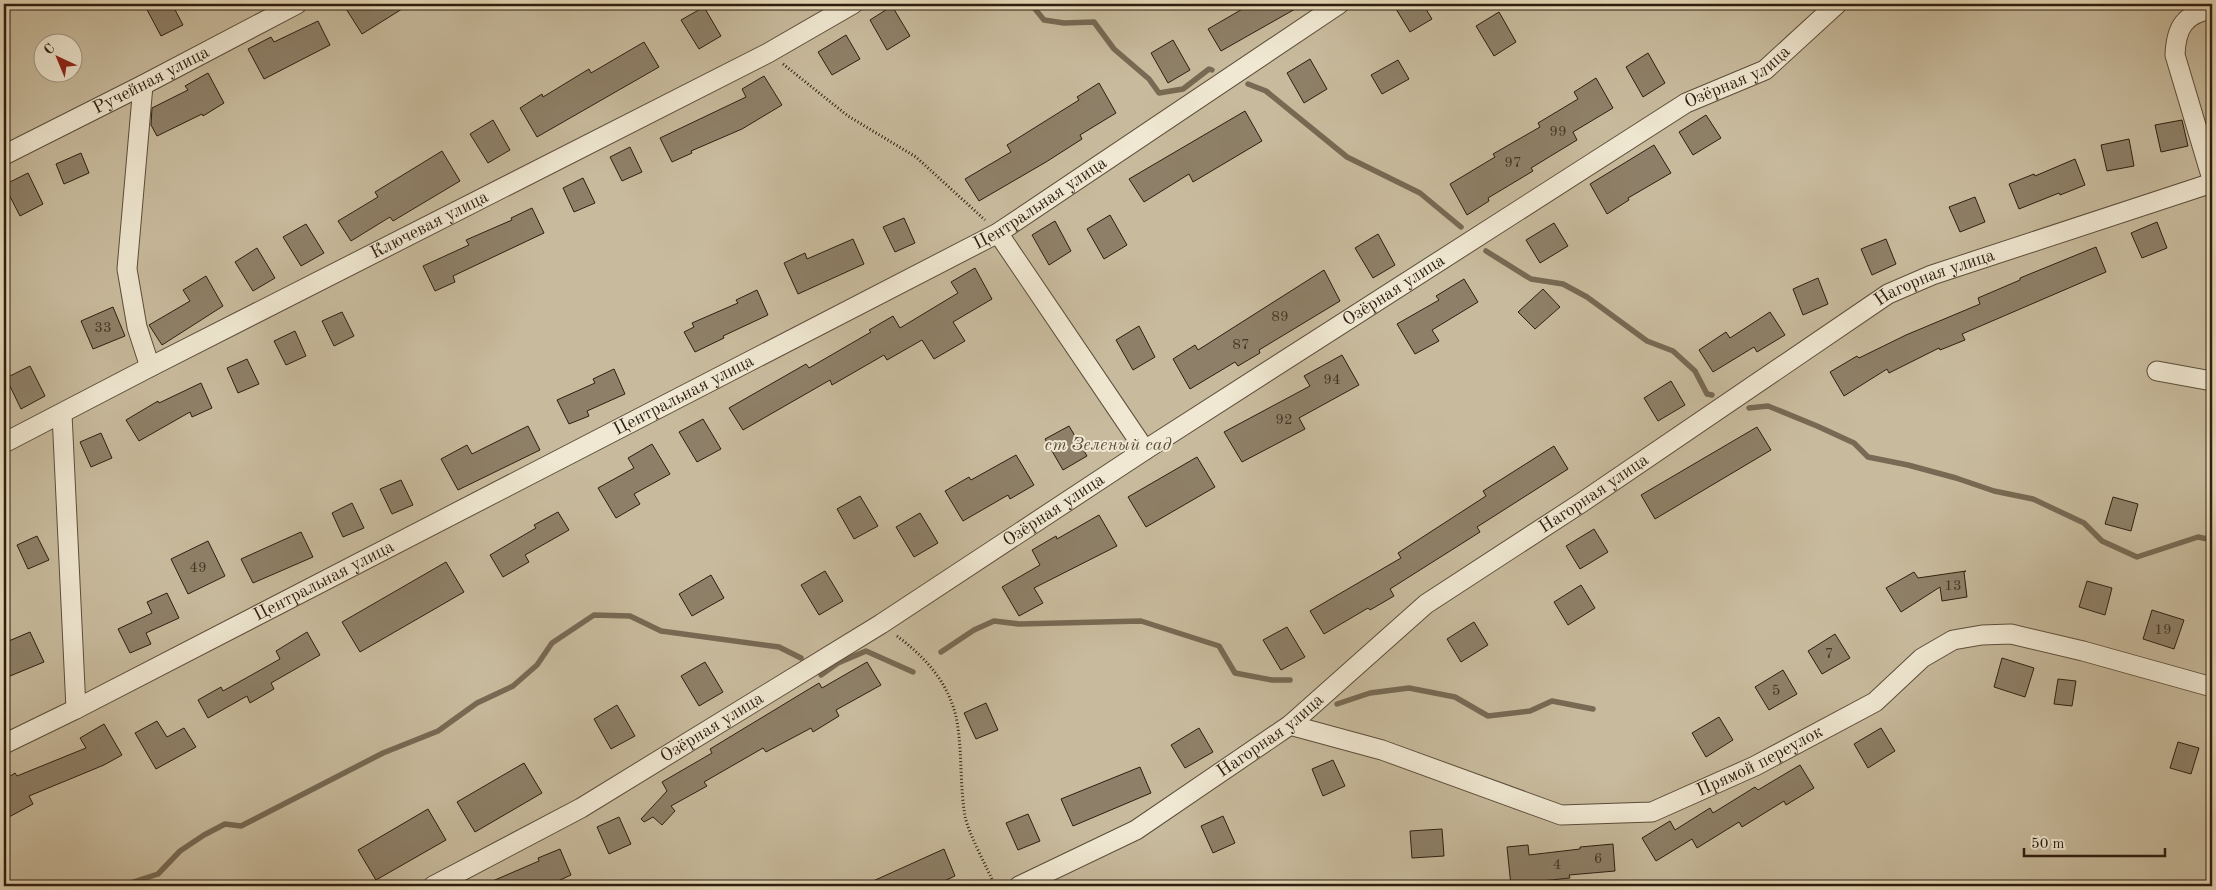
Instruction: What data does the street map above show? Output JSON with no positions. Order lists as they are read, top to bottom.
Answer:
{
  "streets": {
    "street": [
      "Озёрная улица",
      "Ручейная улица",
      "Центральная улица",
      "Ключевая улица",
      "Нагорная улица",
      "Прямой переулок"
    ]
  },
  "crossings": [
    ["Нагорная улица", "Прямой переулок"]
  ],
  "parks": ["ст Зеленый сад"],
  "house_numbers": [
    "99",
    "97",
    "89",
    "33",
    "87",
    "94",
    "92",
    "49",
    "13",
    "19",
    "7",
    "5",
    "6",
    "4"
  ],
  "scale_bar": "50 m",
  "north": "top left"
}
